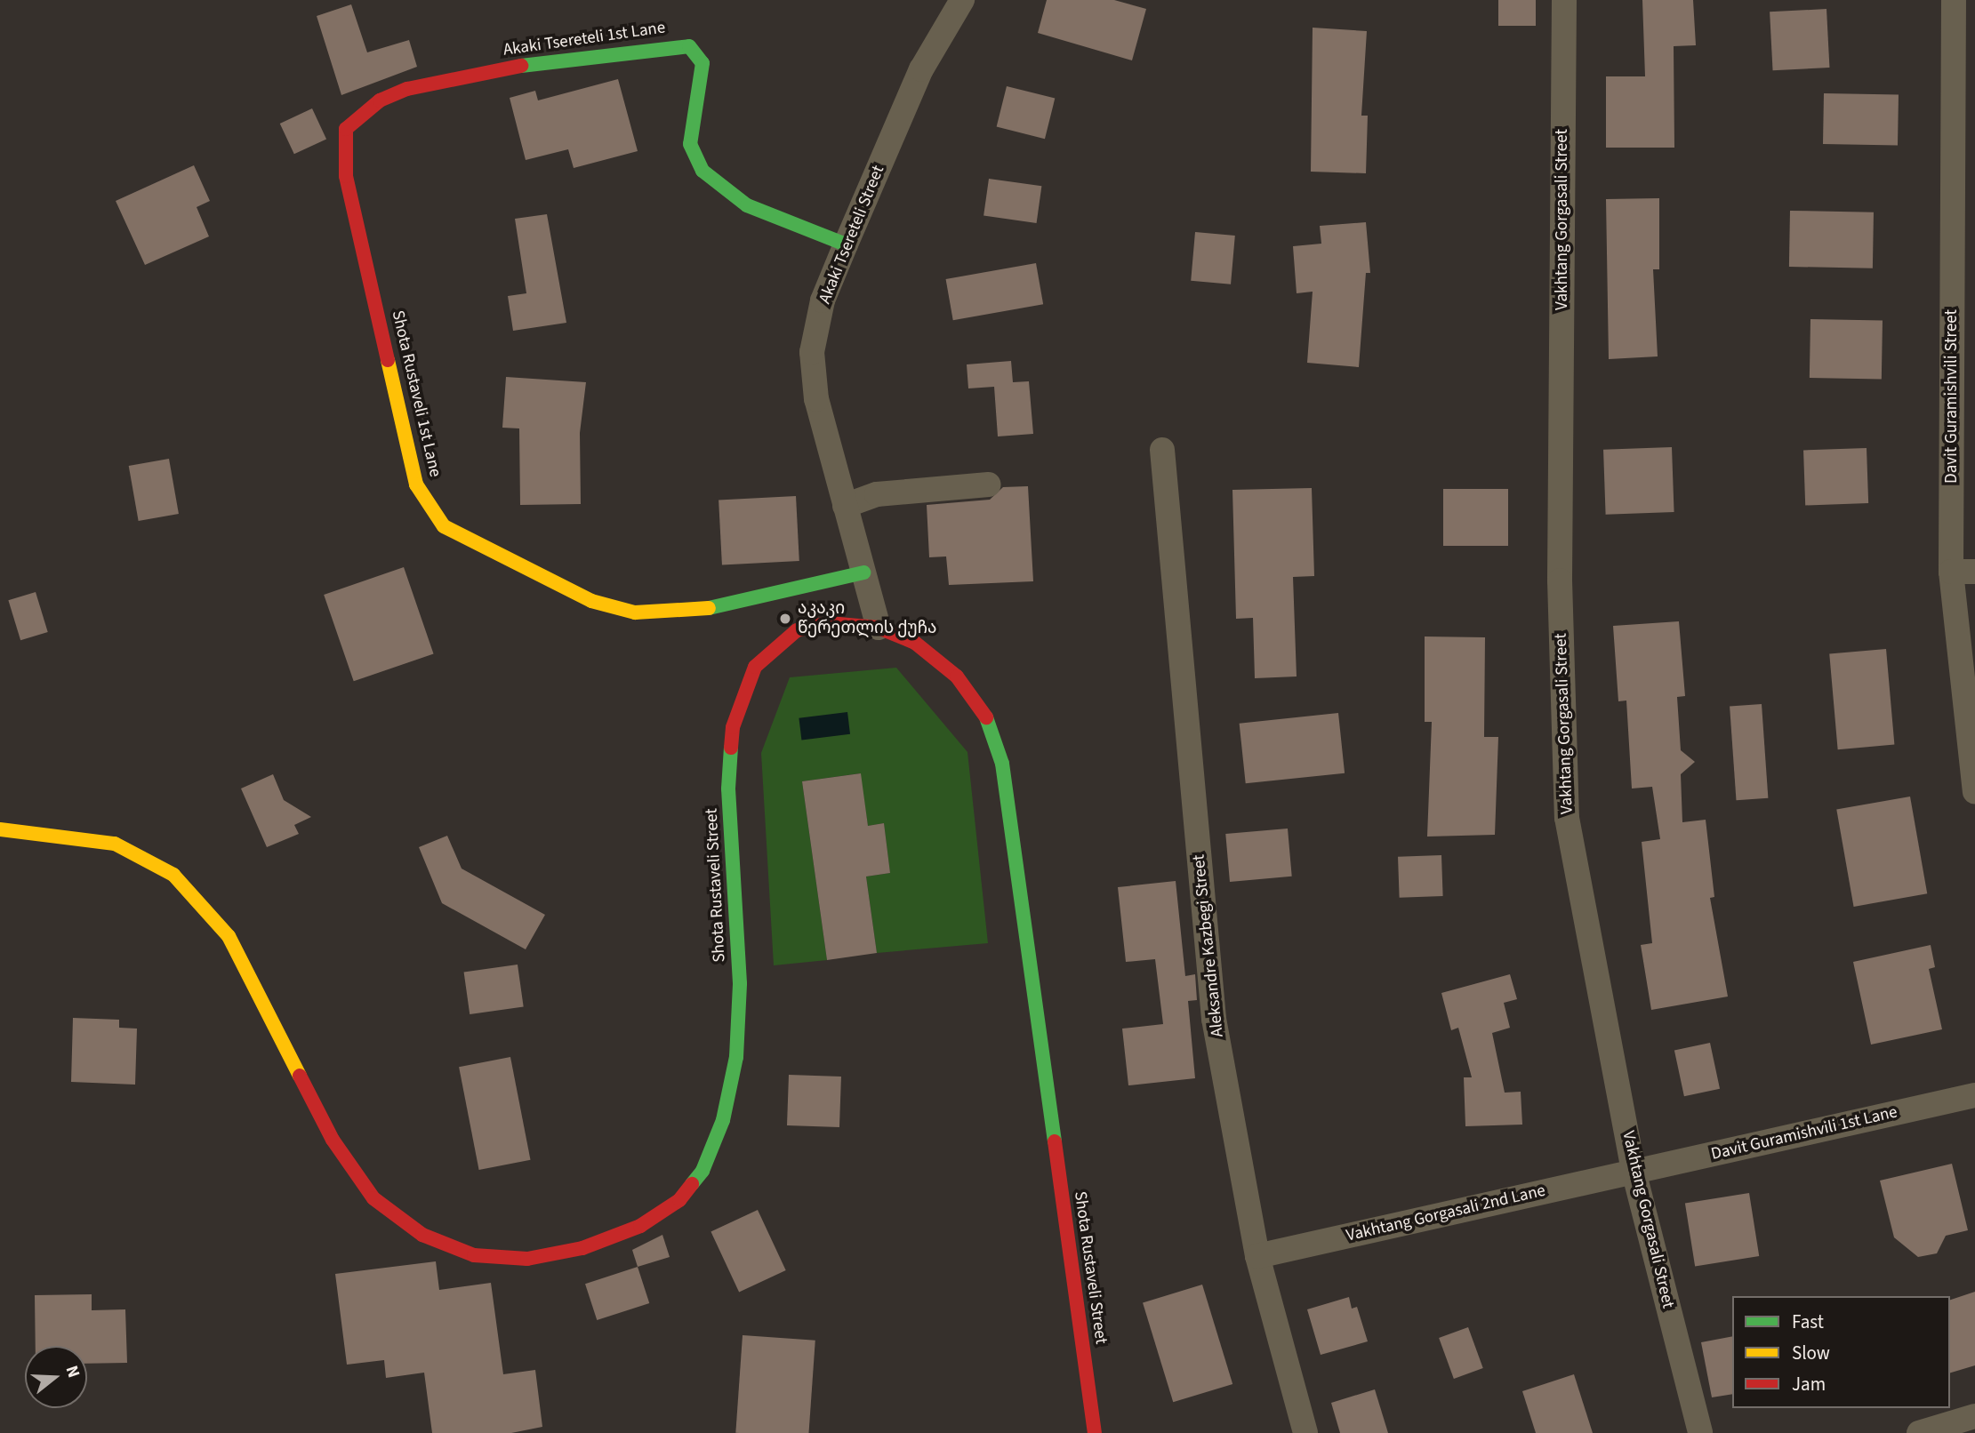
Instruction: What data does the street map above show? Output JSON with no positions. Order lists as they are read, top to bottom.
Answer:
{
  "streets": {
    "main road": ["Akaki Tsereteli 1st Lane", "Shota Rustaveli 1st Lane", "Shota Rustaveli Street"],
    "street": [
      "Vakhtang Gorgasali Street",
      "Akaki Tsereteli Street",
      "Davit Guramishvili Street",
      "Aleksandre Kazbegi Street",
      "Davit Guramishvili 1st Lane",
      "Vakhtang Gorgasali 2nd Lane"
    ]
  },
  "crossings": [
    ["Akaki Tsereteli 1st Lane", "Akaki Tsereteli Street"],
    ["Akaki Tsereteli 1st Lane", "Shota Rustaveli 1st Lane"],
    ["Vakhtang Gorgasali Street", "Davit Guramishvili 1st Lane"],
    ["Vakhtang Gorgasali Street", "Vakhtang Gorgasali 2nd Lane"],
    ["Akaki Tsereteli Street", "Shota Rustaveli 1st Lane"],
    ["Akaki Tsereteli Street", "Shota Rustaveli Street"],
    ["Aleksandre Kazbegi Street", "Vakhtang Gorgasali 2nd Lane"],
    ["Davit Guramishvili 1st Lane", "Vakhtang Gorgasali 2nd Lane"]
  ],
  "places": ["აკაკი წერეთლის ქუჩა"],
  "legend": ["Fast", "Slow", "Jam"],
  "north": "right"
}
